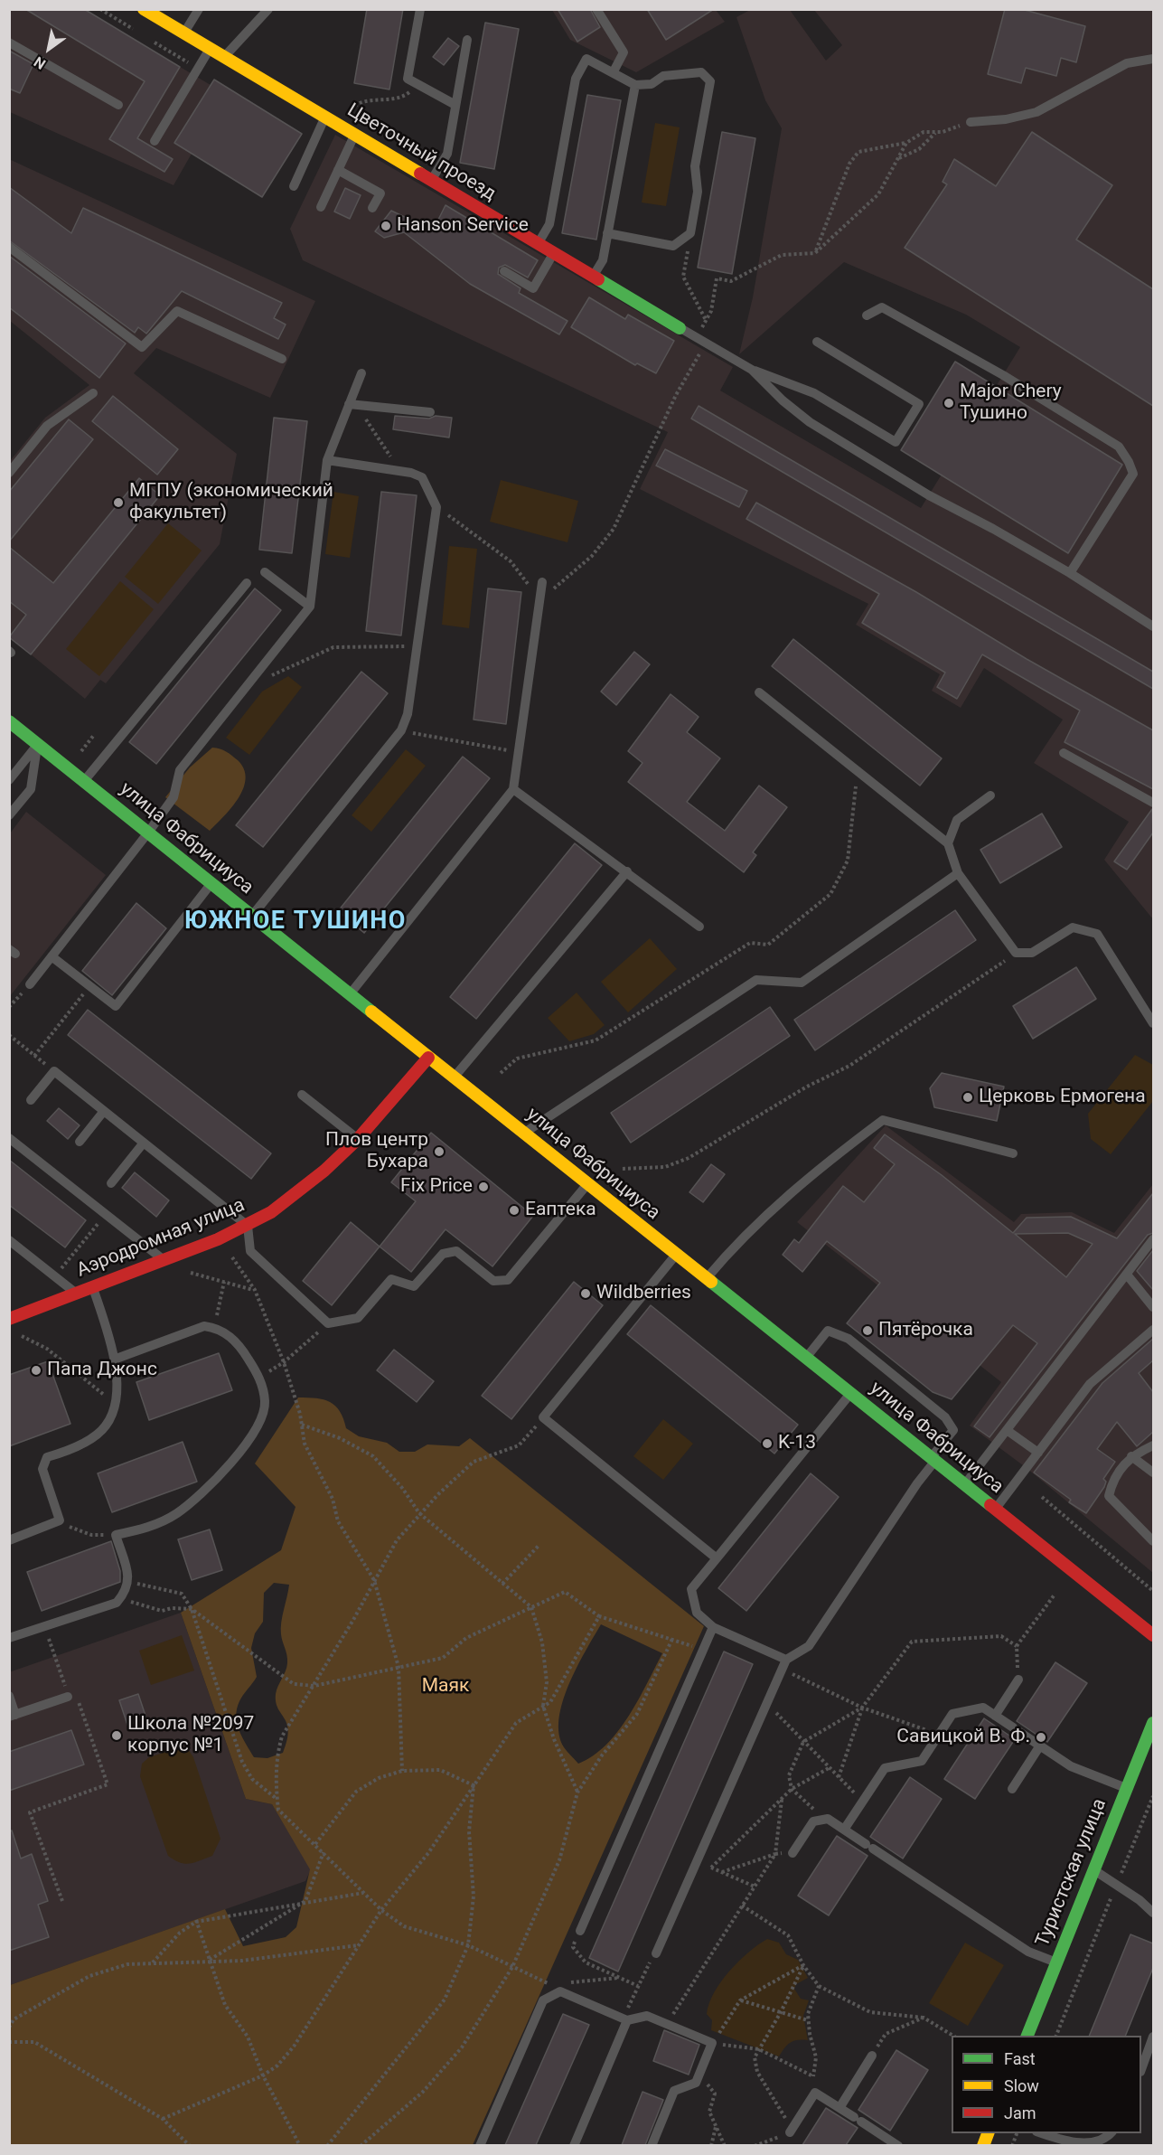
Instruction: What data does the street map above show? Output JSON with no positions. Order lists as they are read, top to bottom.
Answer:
{
  "streets": {
    "main road": [
      "Цветочный проезд",
      "улица Фабрициуса",
      "Аэродромная улица",
      "Туристская улица"
    ]
  },
  "crossings": [
    ["улица Фабрициуса", "Аэродромная улица"]
  ],
  "districts": ["ЮЖНОЕ ТУШИНО"],
  "parks": ["Маяк"],
  "places": [
    "Hanson Service",
    "Major Chery Тушино",
    "МГПУ (экономический факультет)",
    "Церковь Ермогена",
    "Плов центр Бухара",
    "Fix Price",
    "Еаптека",
    "Wildberries",
    "Пятёрочка",
    "Папа Джонс",
    "K-13",
    "Школа №2097 корпус №1",
    "Савицкой В. Ф."
  ],
  "legend": ["Fast", "Slow", "Jam"],
  "north": "bottom left"
}
